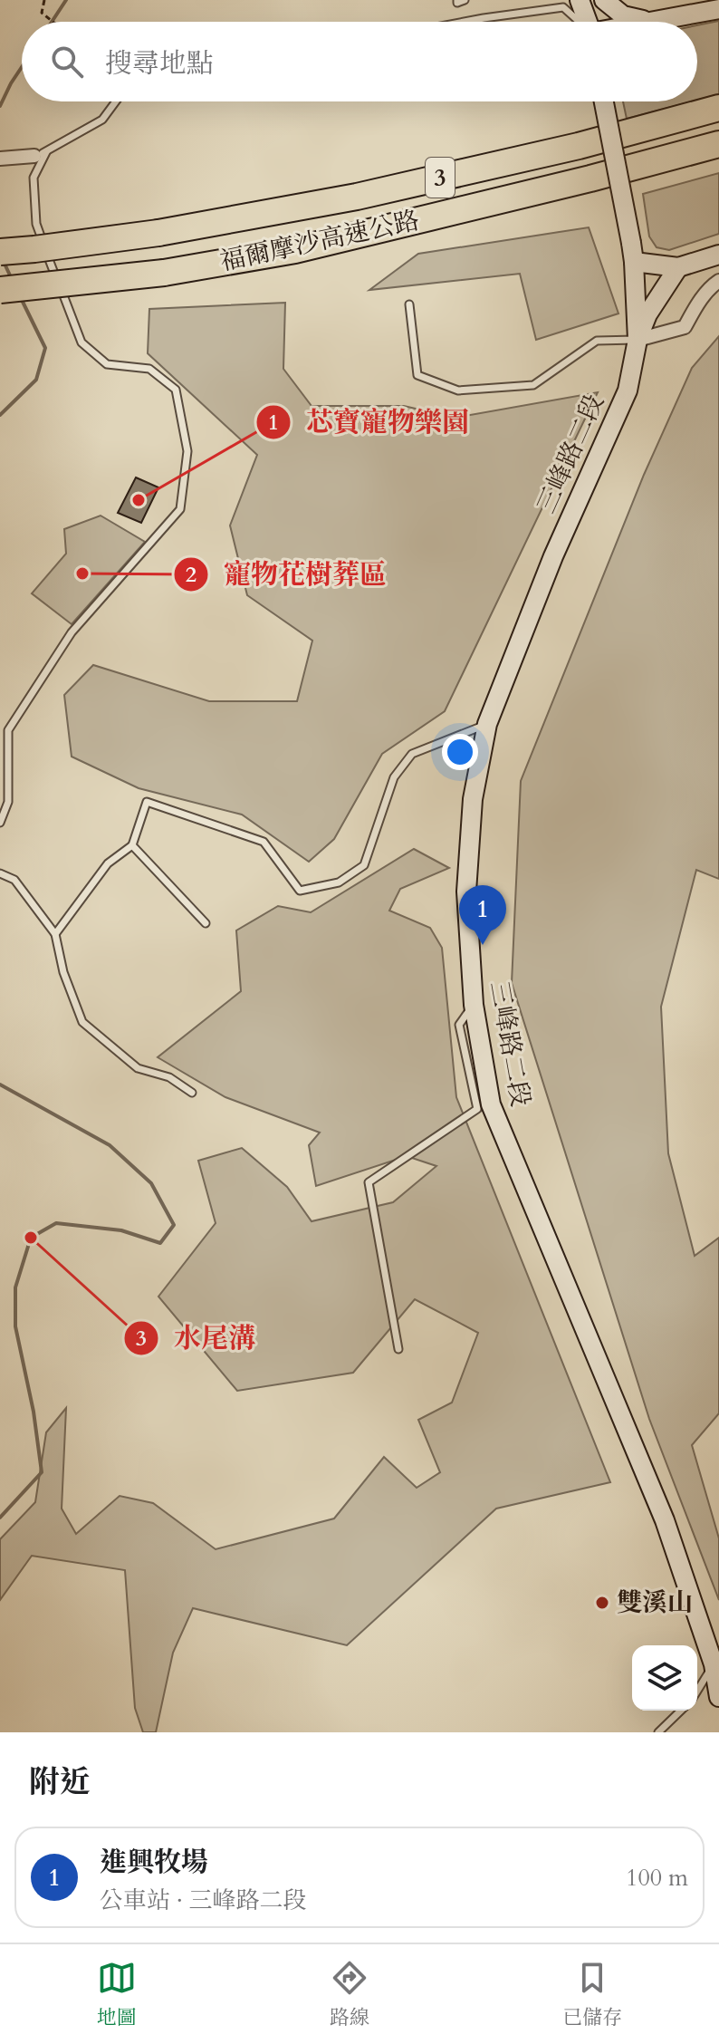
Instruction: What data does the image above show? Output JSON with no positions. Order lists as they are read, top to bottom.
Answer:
{
  "streets": {
    "highway": ["3", "福爾摩沙高速公路"],
    "street": ["三峰路二段"]
  },
  "places": [
    "芯寶寵物樂園",
    "寵物花樹葬區",
    "水尾溝",
    "雙溪山"
  ],
  "page": {
    "search": "搜尋地點",
    "pins": "1",
    "heading": "附近",
    "list": [
      {
        "mark": "1",
        "name": "進興牧場",
        "note": "公車站 · 三峰路二段",
        "value": "100 m"
      }
    ],
    "nav": ["地圖", "路線", "已儲存"]
  }
}
